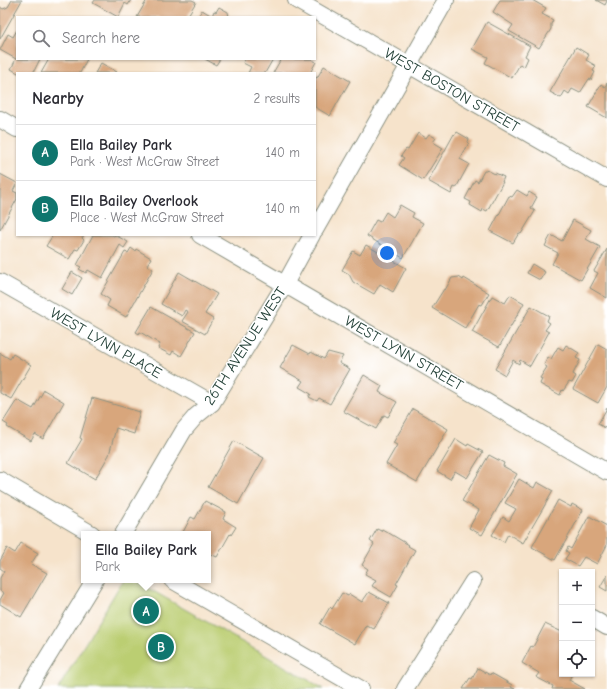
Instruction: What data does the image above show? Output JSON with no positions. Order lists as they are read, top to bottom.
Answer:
{
  "streets": {
    "street": [
      "WEST BOSTON STREET",
      "WEST LYNN PLACE",
      "26TH AVENUE WEST",
      "WEST LYNN STREET"
    ]
  },
  "crossings": [
    ["WEST LYNN PLACE", "26TH AVENUE WEST"],
    ["26TH AVENUE WEST", "WEST LYNN STREET"]
  ],
  "page": {
    "search": "Search here",
    "heading": ["Nearby", "2 results"],
    "list": [
      {
        "mark": "A",
        "name": "Ella Bailey Park",
        "note": "Park · West McGraw Street",
        "value": "140 m"
      },
      {
        "mark": "B",
        "name": "Ella Bailey Overlook",
        "note": "Place · West McGraw Street",
        "value": "140 m"
      }
    ],
    "popup": ["Ella Bailey Park", "Park"],
    "map_buttons": ["+", "−"],
    "pins": ["A", "B"]
  }
}
